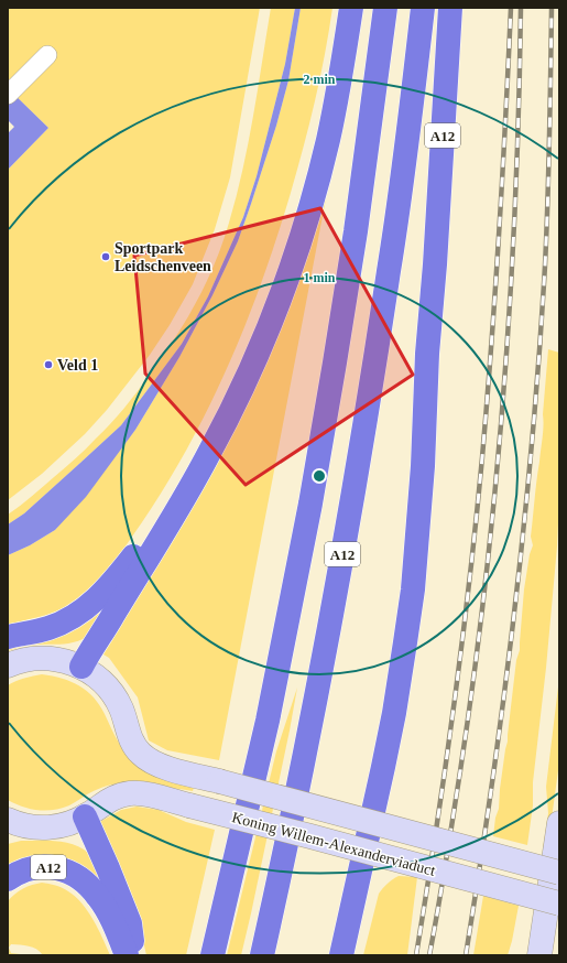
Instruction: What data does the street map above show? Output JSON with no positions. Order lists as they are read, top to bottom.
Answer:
{
  "streets": {
    "highway": ["A12"],
    "main road": ["Koning Willem-Alexanderviaduct"]
  },
  "crossings": [
    ["A12", "Koning Willem-Alexanderviaduct"]
  ],
  "places": ["Sportpark Leidschenveen", "Veld 1"],
  "rings": ["2 min", "1 min"]
}
